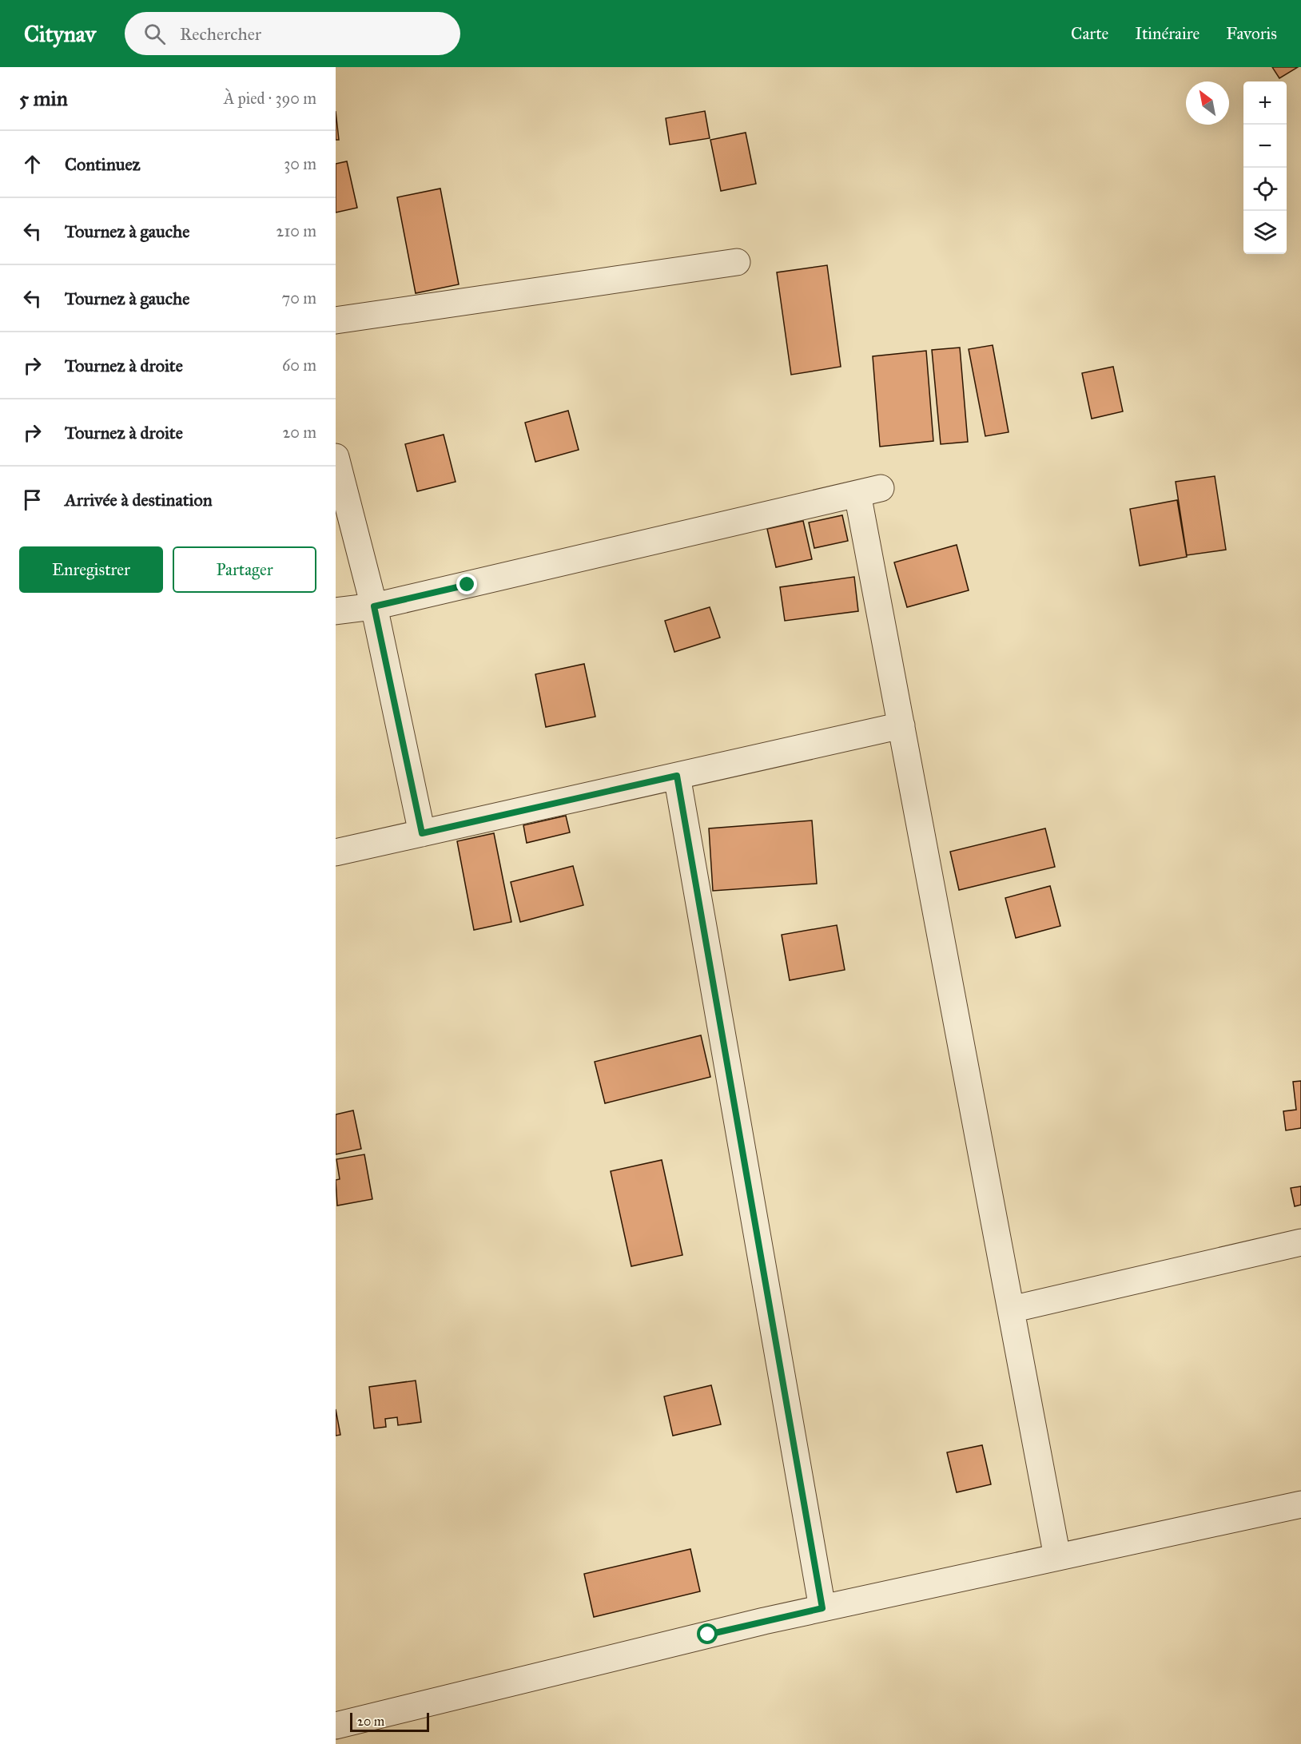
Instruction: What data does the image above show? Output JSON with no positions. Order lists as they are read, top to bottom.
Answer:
{
  "scale_bar": "20 m",
  "north": "top left",
  "page": {
    "header": "Citynav",
    "search": "Rechercher",
    "nav": ["Carte", "Itinéraire", "Favoris"],
    "heading": ["5 min", "À pied · 390 m"],
    "map_buttons": ["+", "−"],
    "list": [
      ["Continuez", "30 m"],
      ["Tournez à gauche", "210 m"],
      ["Tournez à gauche", "70 m"],
      ["Tournez à droite", "60 m"],
      ["Tournez à droite", "20 m"],
      "Arrivée à destination"
    ],
    "buttons": ["Enregistrer", "Partager"],
    "scale": "20 m"
  }
}
